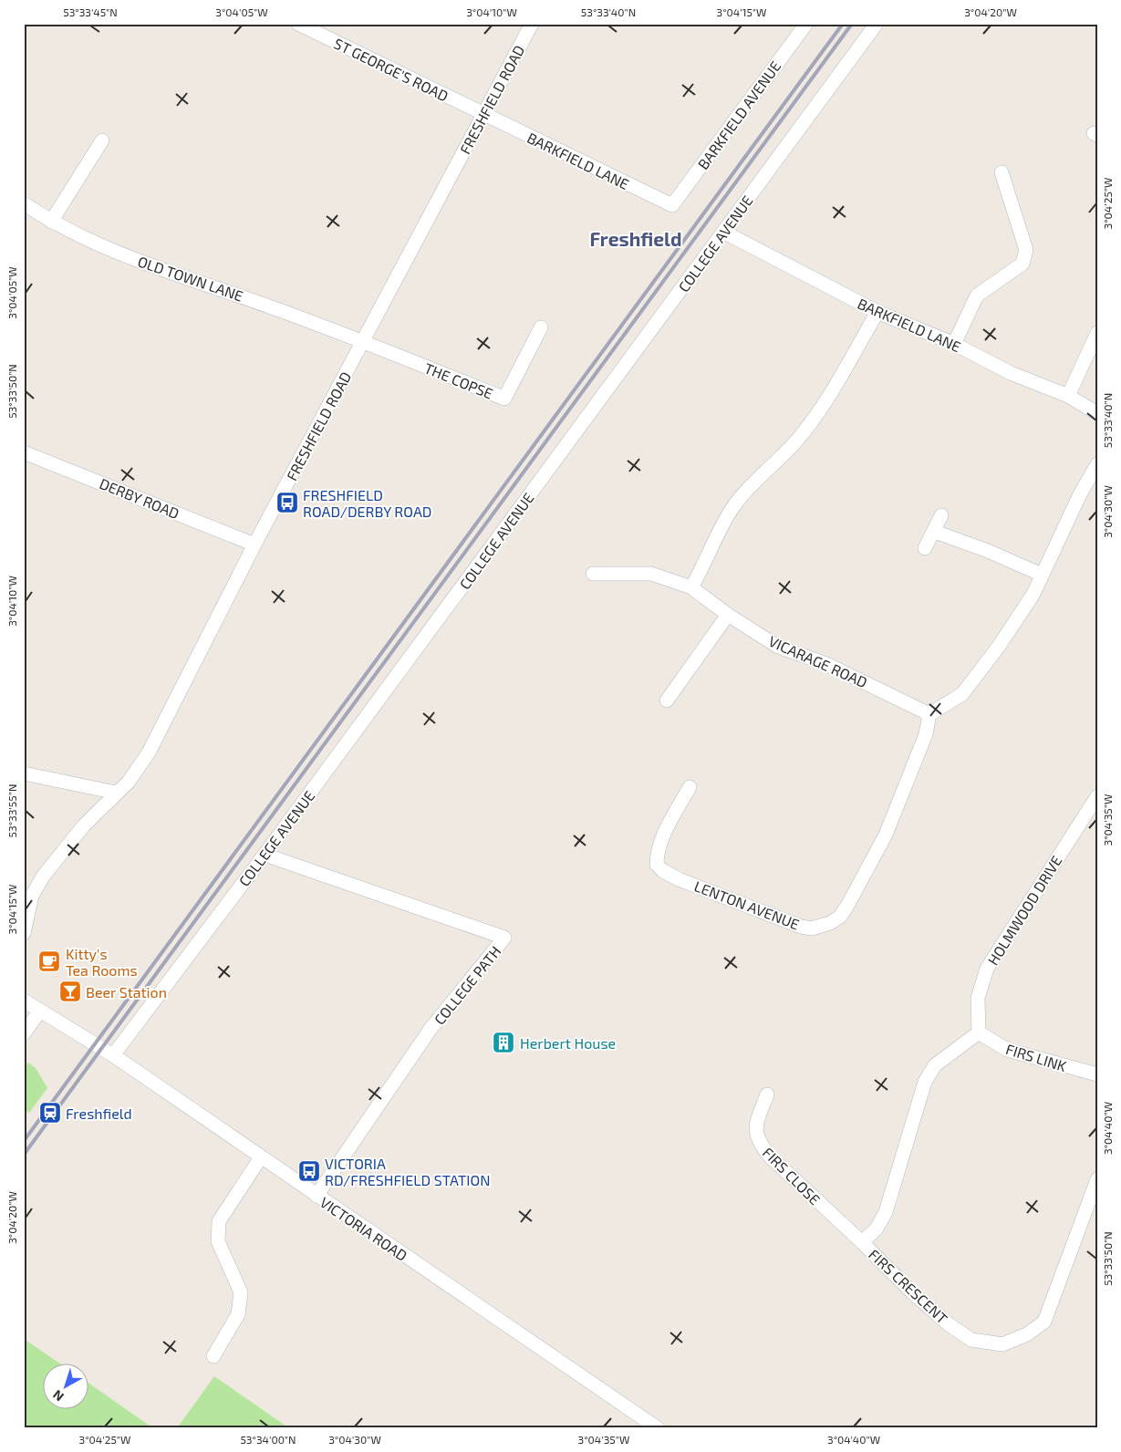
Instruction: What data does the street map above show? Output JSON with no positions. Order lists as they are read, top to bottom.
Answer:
{
  "streets": {
    "street": [
      "ST GEORGE'S ROAD",
      "FRESHFIELD ROAD",
      "BARKFIELD AVENUE",
      "BARKFIELD LANE",
      "COLLEGE AVENUE",
      "OLD TOWN LANE",
      "THE COPSE",
      "DERBY ROAD",
      "VICARAGE ROAD",
      "LENTON AVENUE",
      "HOLMWOOD DRIVE",
      "COLLEGE PATH",
      "FIRS LINK",
      "FIRS CLOSE",
      "VICTORIA ROAD",
      "FIRS CRESCENT"
    ]
  },
  "crossings": [
    ["ST GEORGE'S ROAD", "FRESHFIELD ROAD"],
    ["ST GEORGE'S ROAD", "BARKFIELD LANE"],
    ["FRESHFIELD ROAD", "BARKFIELD LANE"],
    ["FRESHFIELD ROAD", "OLD TOWN LANE"],
    ["FRESHFIELD ROAD", "THE COPSE"],
    ["FRESHFIELD ROAD", "DERBY ROAD"],
    ["BARKFIELD AVENUE", "BARKFIELD LANE"],
    ["BARKFIELD LANE", "COLLEGE AVENUE"],
    ["COLLEGE AVENUE", "COLLEGE PATH"],
    ["COLLEGE AVENUE", "VICTORIA ROAD"],
    ["OLD TOWN LANE", "THE COPSE"],
    ["VICARAGE ROAD", "LENTON AVENUE"],
    ["HOLMWOOD DRIVE", "FIRS LINK"],
    ["HOLMWOOD DRIVE", "FIRS CRESCENT"],
    ["COLLEGE PATH", "VICTORIA ROAD"],
    ["FIRS LINK", "FIRS CRESCENT"],
    ["FIRS CLOSE", "FIRS CRESCENT"]
  ],
  "districts": ["Freshfield"],
  "places": {
    "bus stop": ["FRESHFIELD ROAD/DERBY ROAD", "VICTORIA RD/FRESHFIELD STATION"],
    "cafe": ["Kitty's Tea Rooms"],
    "bar": ["Beer Station"],
    "building": ["Herbert House"],
    "station": ["Freshfield"]
  },
  "north": "bottom left",
  "coordinates": [
    "53°33'45\"N",
    "3°04'05\"W",
    "3°04'10\"W",
    "53°33'40\"N",
    "3°04'15\"W",
    "3°04'20\"W",
    "3°04'25\"W",
    "53°33'50\"N",
    "3°04'30\"W",
    "53°33'55\"N",
    "3°04'35\"W",
    "3°04'40\"W",
    "53°34'00\"N"
  ]
}
